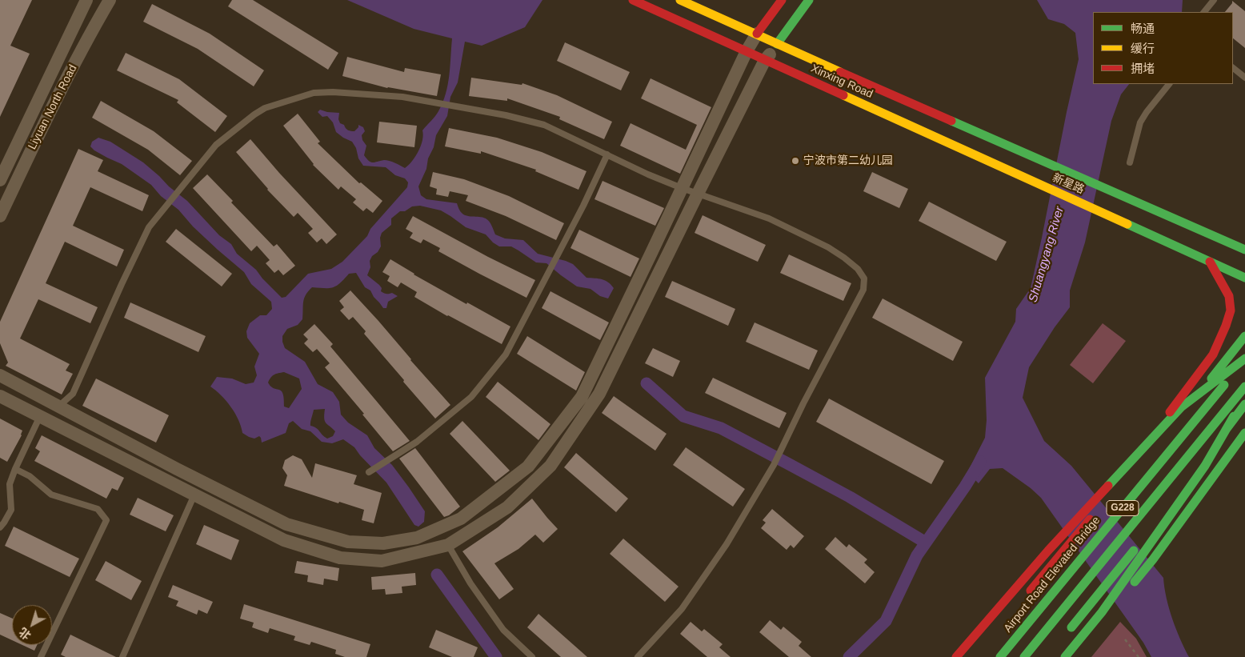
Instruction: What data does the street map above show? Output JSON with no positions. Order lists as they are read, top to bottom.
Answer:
{
  "streets": {
    "main road": [
      "Xinxing Road",
      "新星路",
      "G228",
      "Airport Road Elevated Bridge"
    ],
    "street": ["Liyuan North Road"]
  },
  "crossings": [
    ["Xinxing Road", "新星路"]
  ],
  "water": ["Shuangyang River"],
  "places": ["宁波市第二幼儿园"],
  "legend": ["畅通", "缓行", "拥堵"],
  "north": "bottom left"
}
